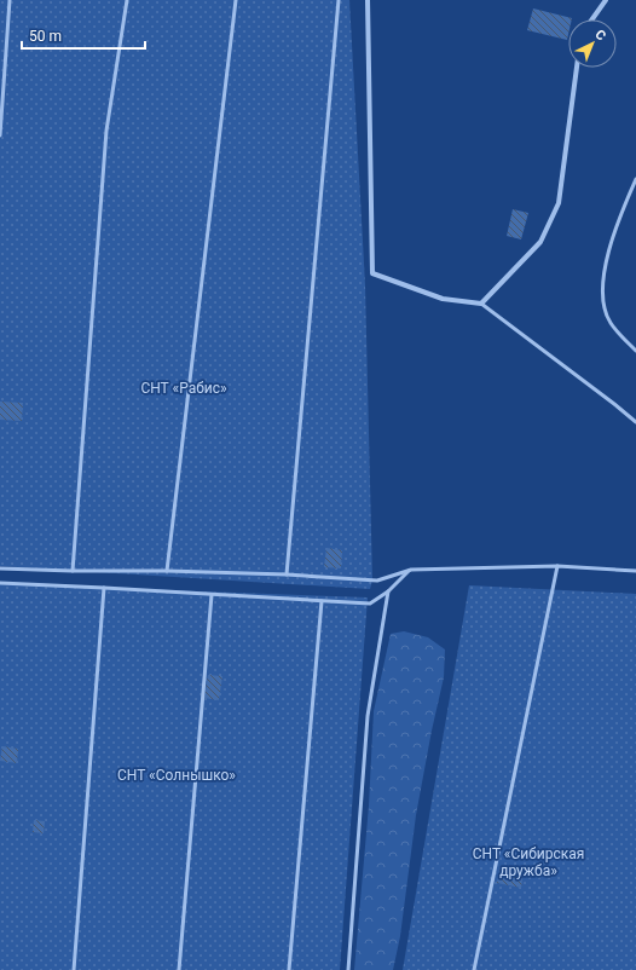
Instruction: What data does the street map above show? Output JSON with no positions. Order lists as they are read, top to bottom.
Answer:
{
  "parks": ["СНТ «Рабис»", "СНТ «Солнышко»", "СНТ «Сибирская дружба»"],
  "scale_bar": "50 m",
  "north": "top right"
}
